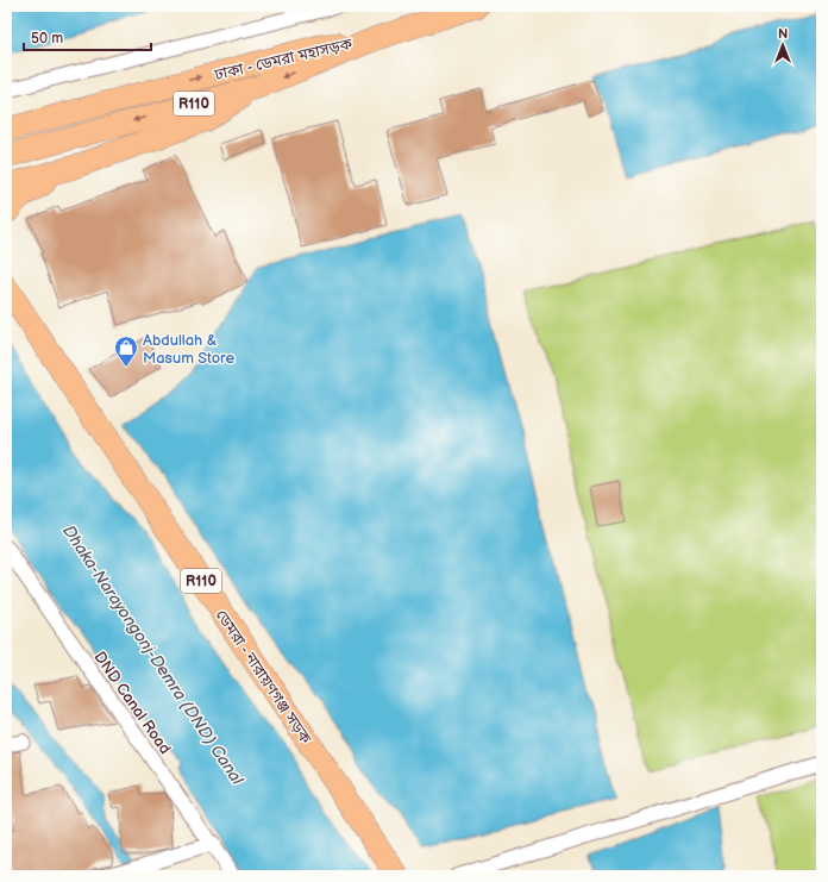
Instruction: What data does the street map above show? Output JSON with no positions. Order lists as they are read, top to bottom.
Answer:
{
  "streets": {
    "main road": ["ঢাকা - ডেমরা মহাসড়ক", "R110", "ডেমরা - নারায়ণগঞ্জ সড়ক"],
    "street": ["DND Canal Road"]
  },
  "water": ["Dhaka-Narayongonj-Demra (DND) Canal"],
  "places": {
    "shop": ["Abdullah & Masum Store"]
  },
  "scale_bar": "50 m",
  "north": "top"
}
